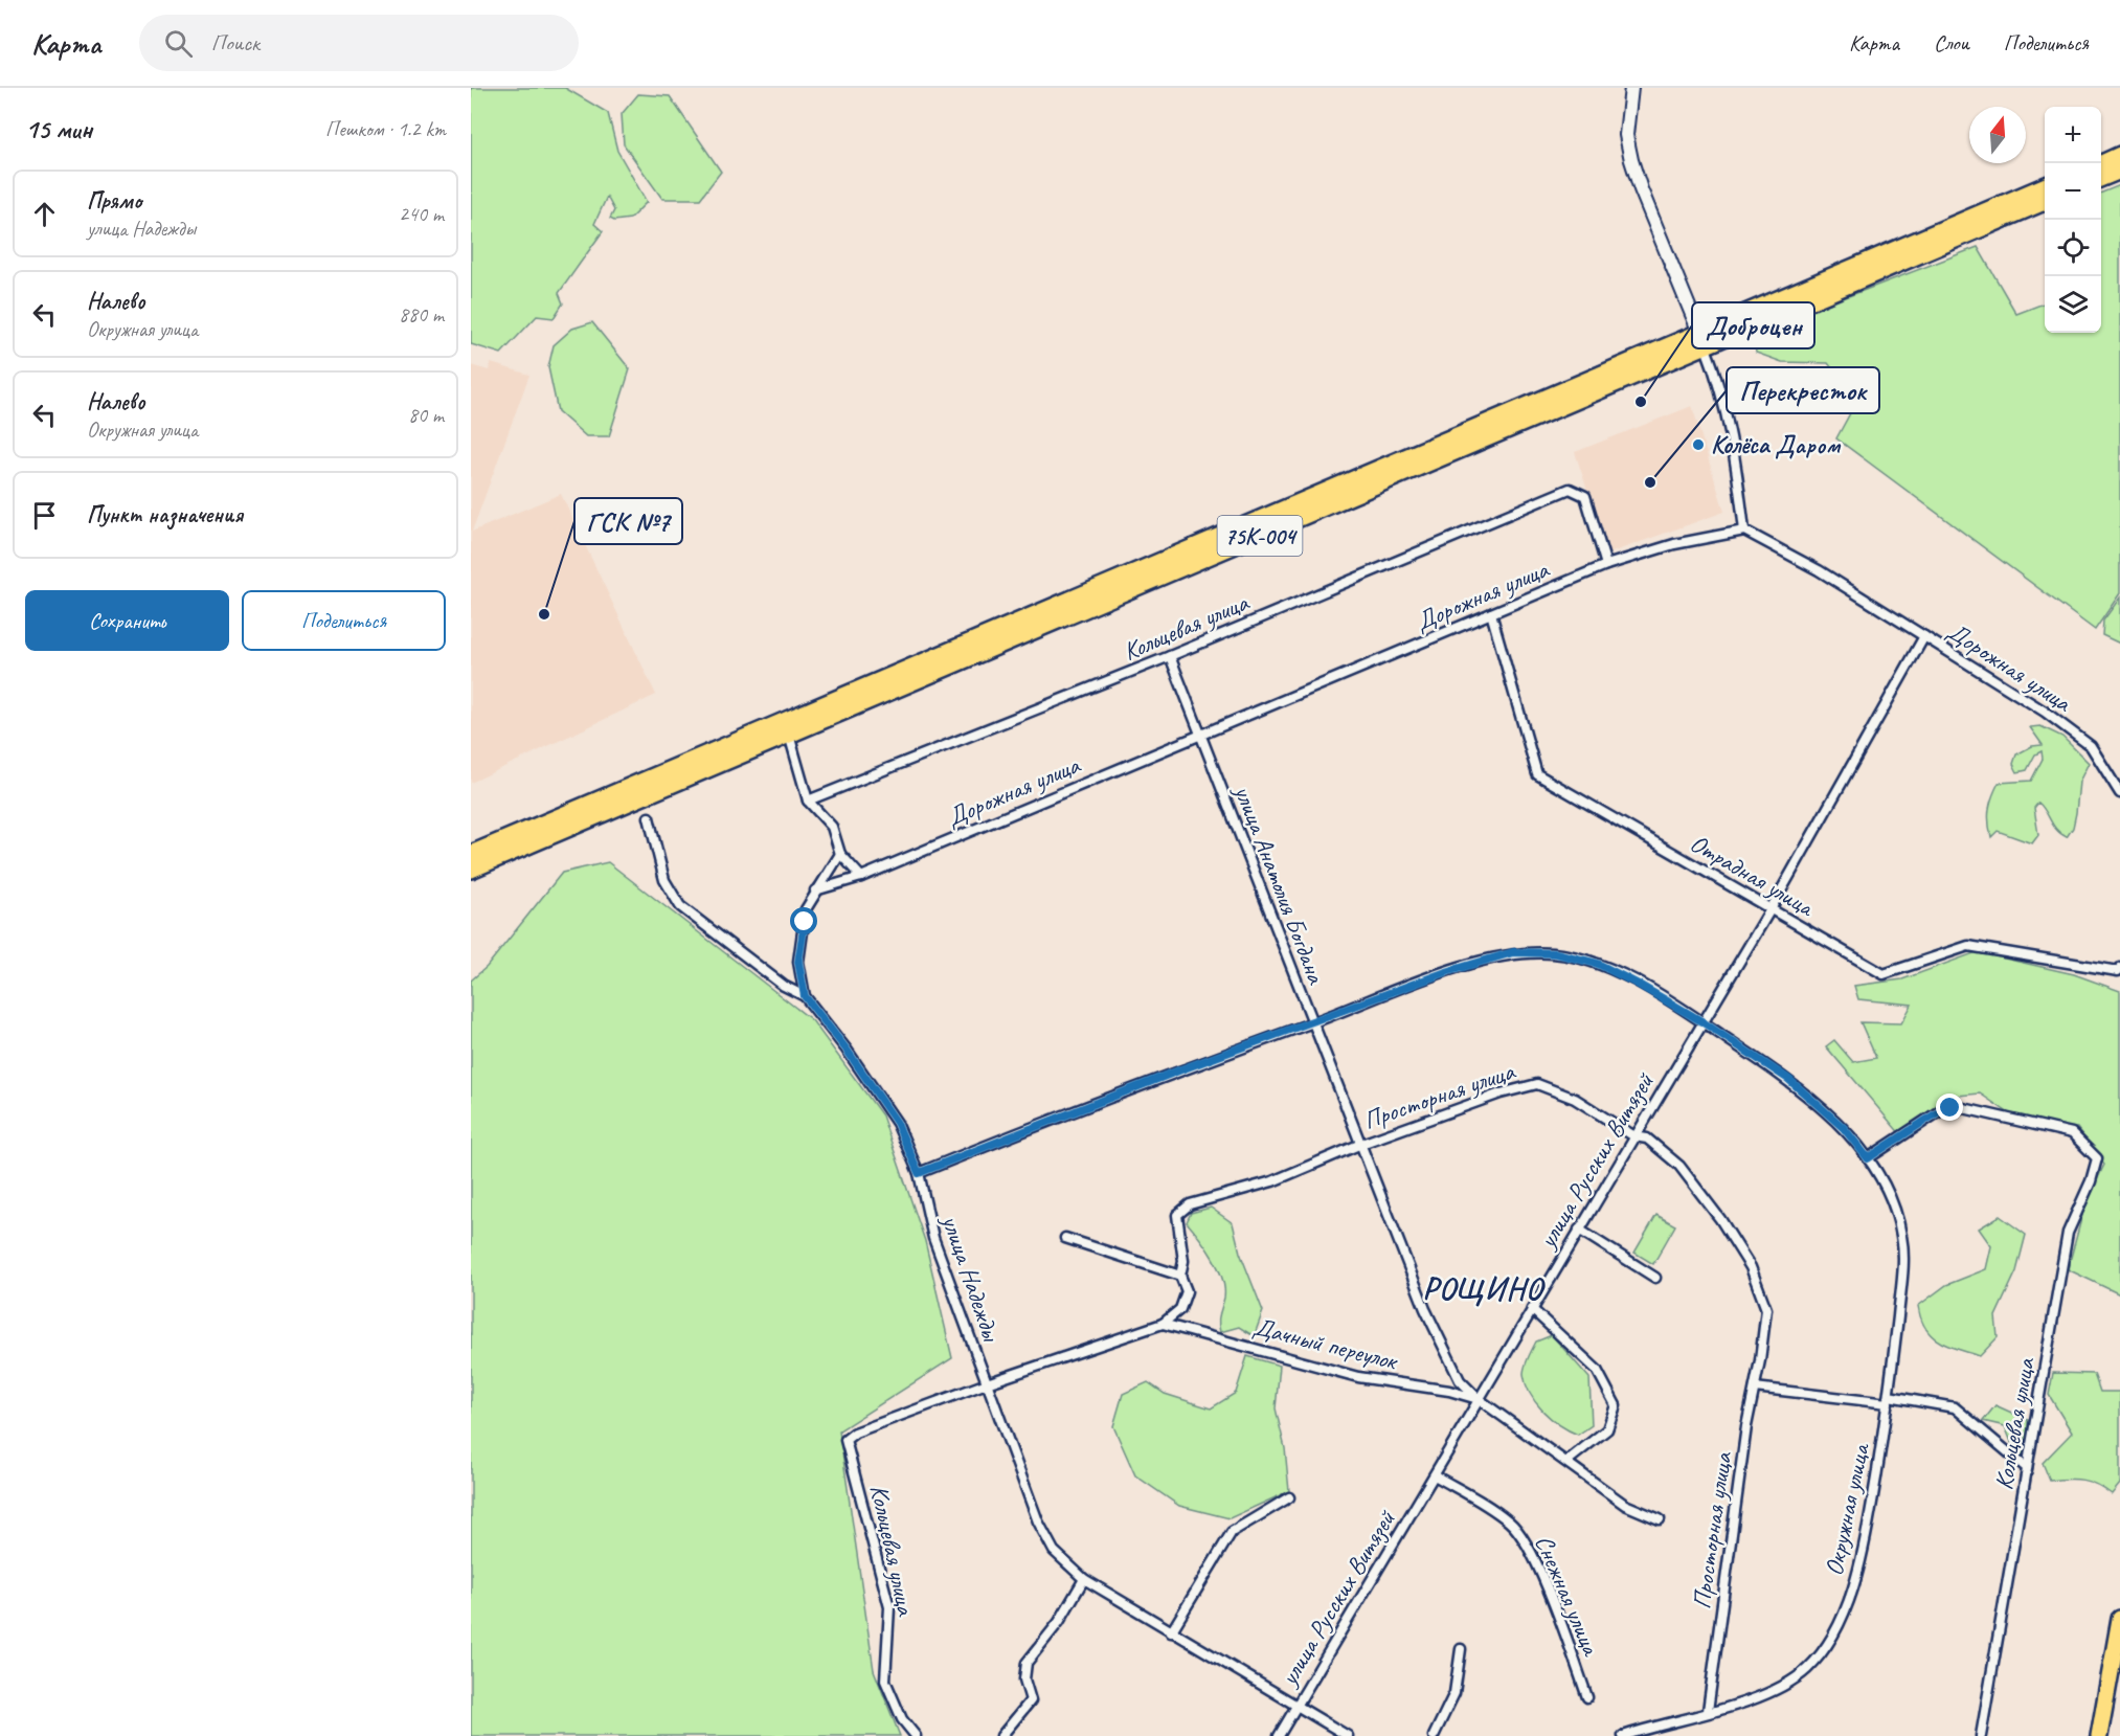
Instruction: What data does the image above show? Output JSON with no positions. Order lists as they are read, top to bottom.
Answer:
{
  "streets": {
    "highway": ["75К-004"],
    "street": [
      "Дорожная улица",
      "Кольцевая улица",
      "Отрадная улица",
      "улица Анатолия Богдана",
      "Просторная улица",
      "улица Русских Витязей",
      "улица Надежды",
      "Дачный переулок",
      "Окружная улица",
      "Снежная улица"
    ]
  },
  "crossings": [
    ["Дорожная улица", "Кольцевая улица"],
    ["Дорожная улица", "Отрадная улица"],
    ["Дорожная улица", "улица Анатолия Богдана"],
    ["Дорожная улица", "улица Русских Витязей"],
    ["Дорожная улица", "улица Надежды"],
    ["Кольцевая улица", "улица Анатолия Богдана"],
    ["Кольцевая улица", "Просторная улица"],
    ["Кольцевая улица", "Окружная улица"],
    ["Отрадная улица", "улица Русских Витязей"],
    ["улица Анатолия Богдана", "Просторная улица"],
    ["улица Анатолия Богдана", "улица Русских Витязей"],
    ["улица Анатолия Богдана", "Дачный переулок"],
    ["улица Анатолия Богдана", "Окружная улица"],
    ["Просторная улица", "улица Русских Витязей"],
    ["Просторная улица", "улица Надежды"],
    ["Просторная улица", "Дачный переулок"],
    ["Просторная улица", "Окружная улица"],
    ["улица Русских Витязей", "улица Надежды"],
    ["улица Русских Витязей", "Дачный переулок"],
    ["улица Русских Витязей", "Окружная улица"],
    ["улица Русских Витязей", "Снежная улица"],
    ["улица Надежды", "Окружная улица"]
  ],
  "districts": ["РОЩИНО"],
  "places": [
    "Доброцен",
    "Колёса Даром",
    "Перекресток",
    "ГСК №7"
  ],
  "north": "top",
  "page": {
    "header": "Карта",
    "search": "Поиск",
    "nav": ["Карта", "Слои", "Поделиться"],
    "heading": ["15 мин", "Пешком · 1.2 km"],
    "map_buttons": ["+", "−"],
    "list": [
      ["Прямо", "улица Надежды", "240 m"],
      ["Налево", "Окружная улица", "880 m"],
      ["Налево", "Окружная улица", "80 m"],
      "Пункт назначения"
    ],
    "buttons": ["Сохранить", "Поделиться"]
  }
}
